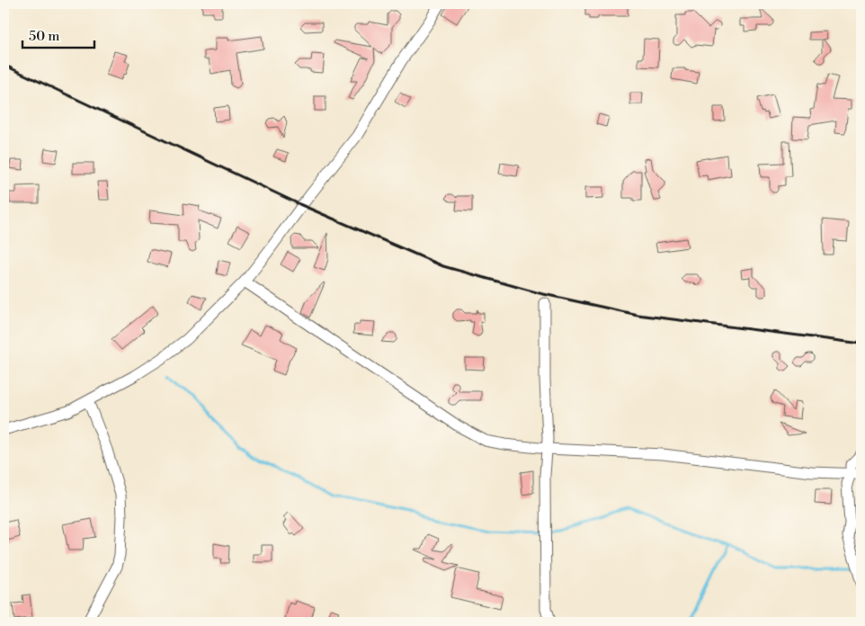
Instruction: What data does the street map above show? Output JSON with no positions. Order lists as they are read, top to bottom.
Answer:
{
  "scale_bar": "50 m"
}
